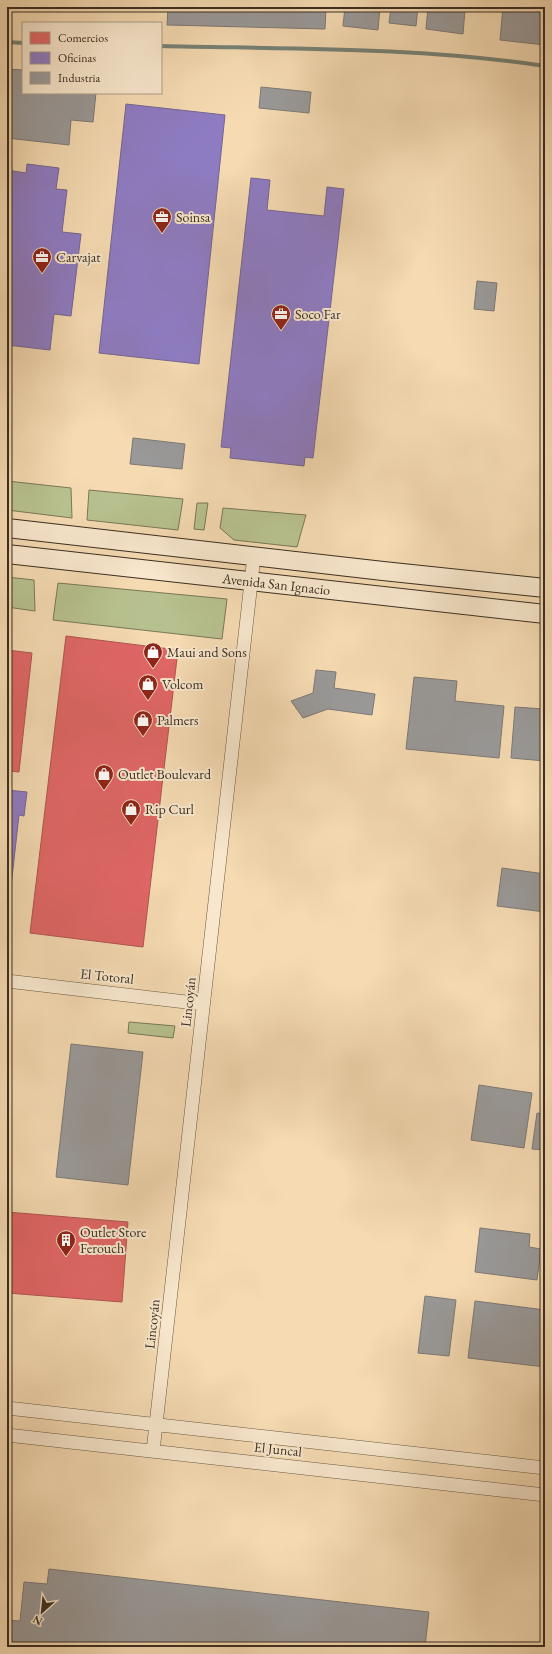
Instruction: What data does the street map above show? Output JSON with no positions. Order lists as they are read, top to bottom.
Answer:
{
  "streets": {
    "main road": ["Avenida San Ignacio"],
    "street": ["El Totoral", "Lincoyán", "El Juncal"]
  },
  "crossings": [
    ["Avenida San Ignacio", "Lincoyán"],
    ["El Totoral", "Lincoyán"],
    ["Lincoyán", "El Juncal"]
  ],
  "places": {
    "office": ["Soinsa", "Carvajat", "Soco Far"],
    "shop": [
      "Maui and Sons",
      "Volcom",
      "Palmers",
      "Outlet Boulevard",
      "Rip Curl"
    ],
    "building": ["Outlet Store Ferouch"]
  },
  "legend": ["Comercios", "Oficinas", "Industria"],
  "north": "bottom left"
}
